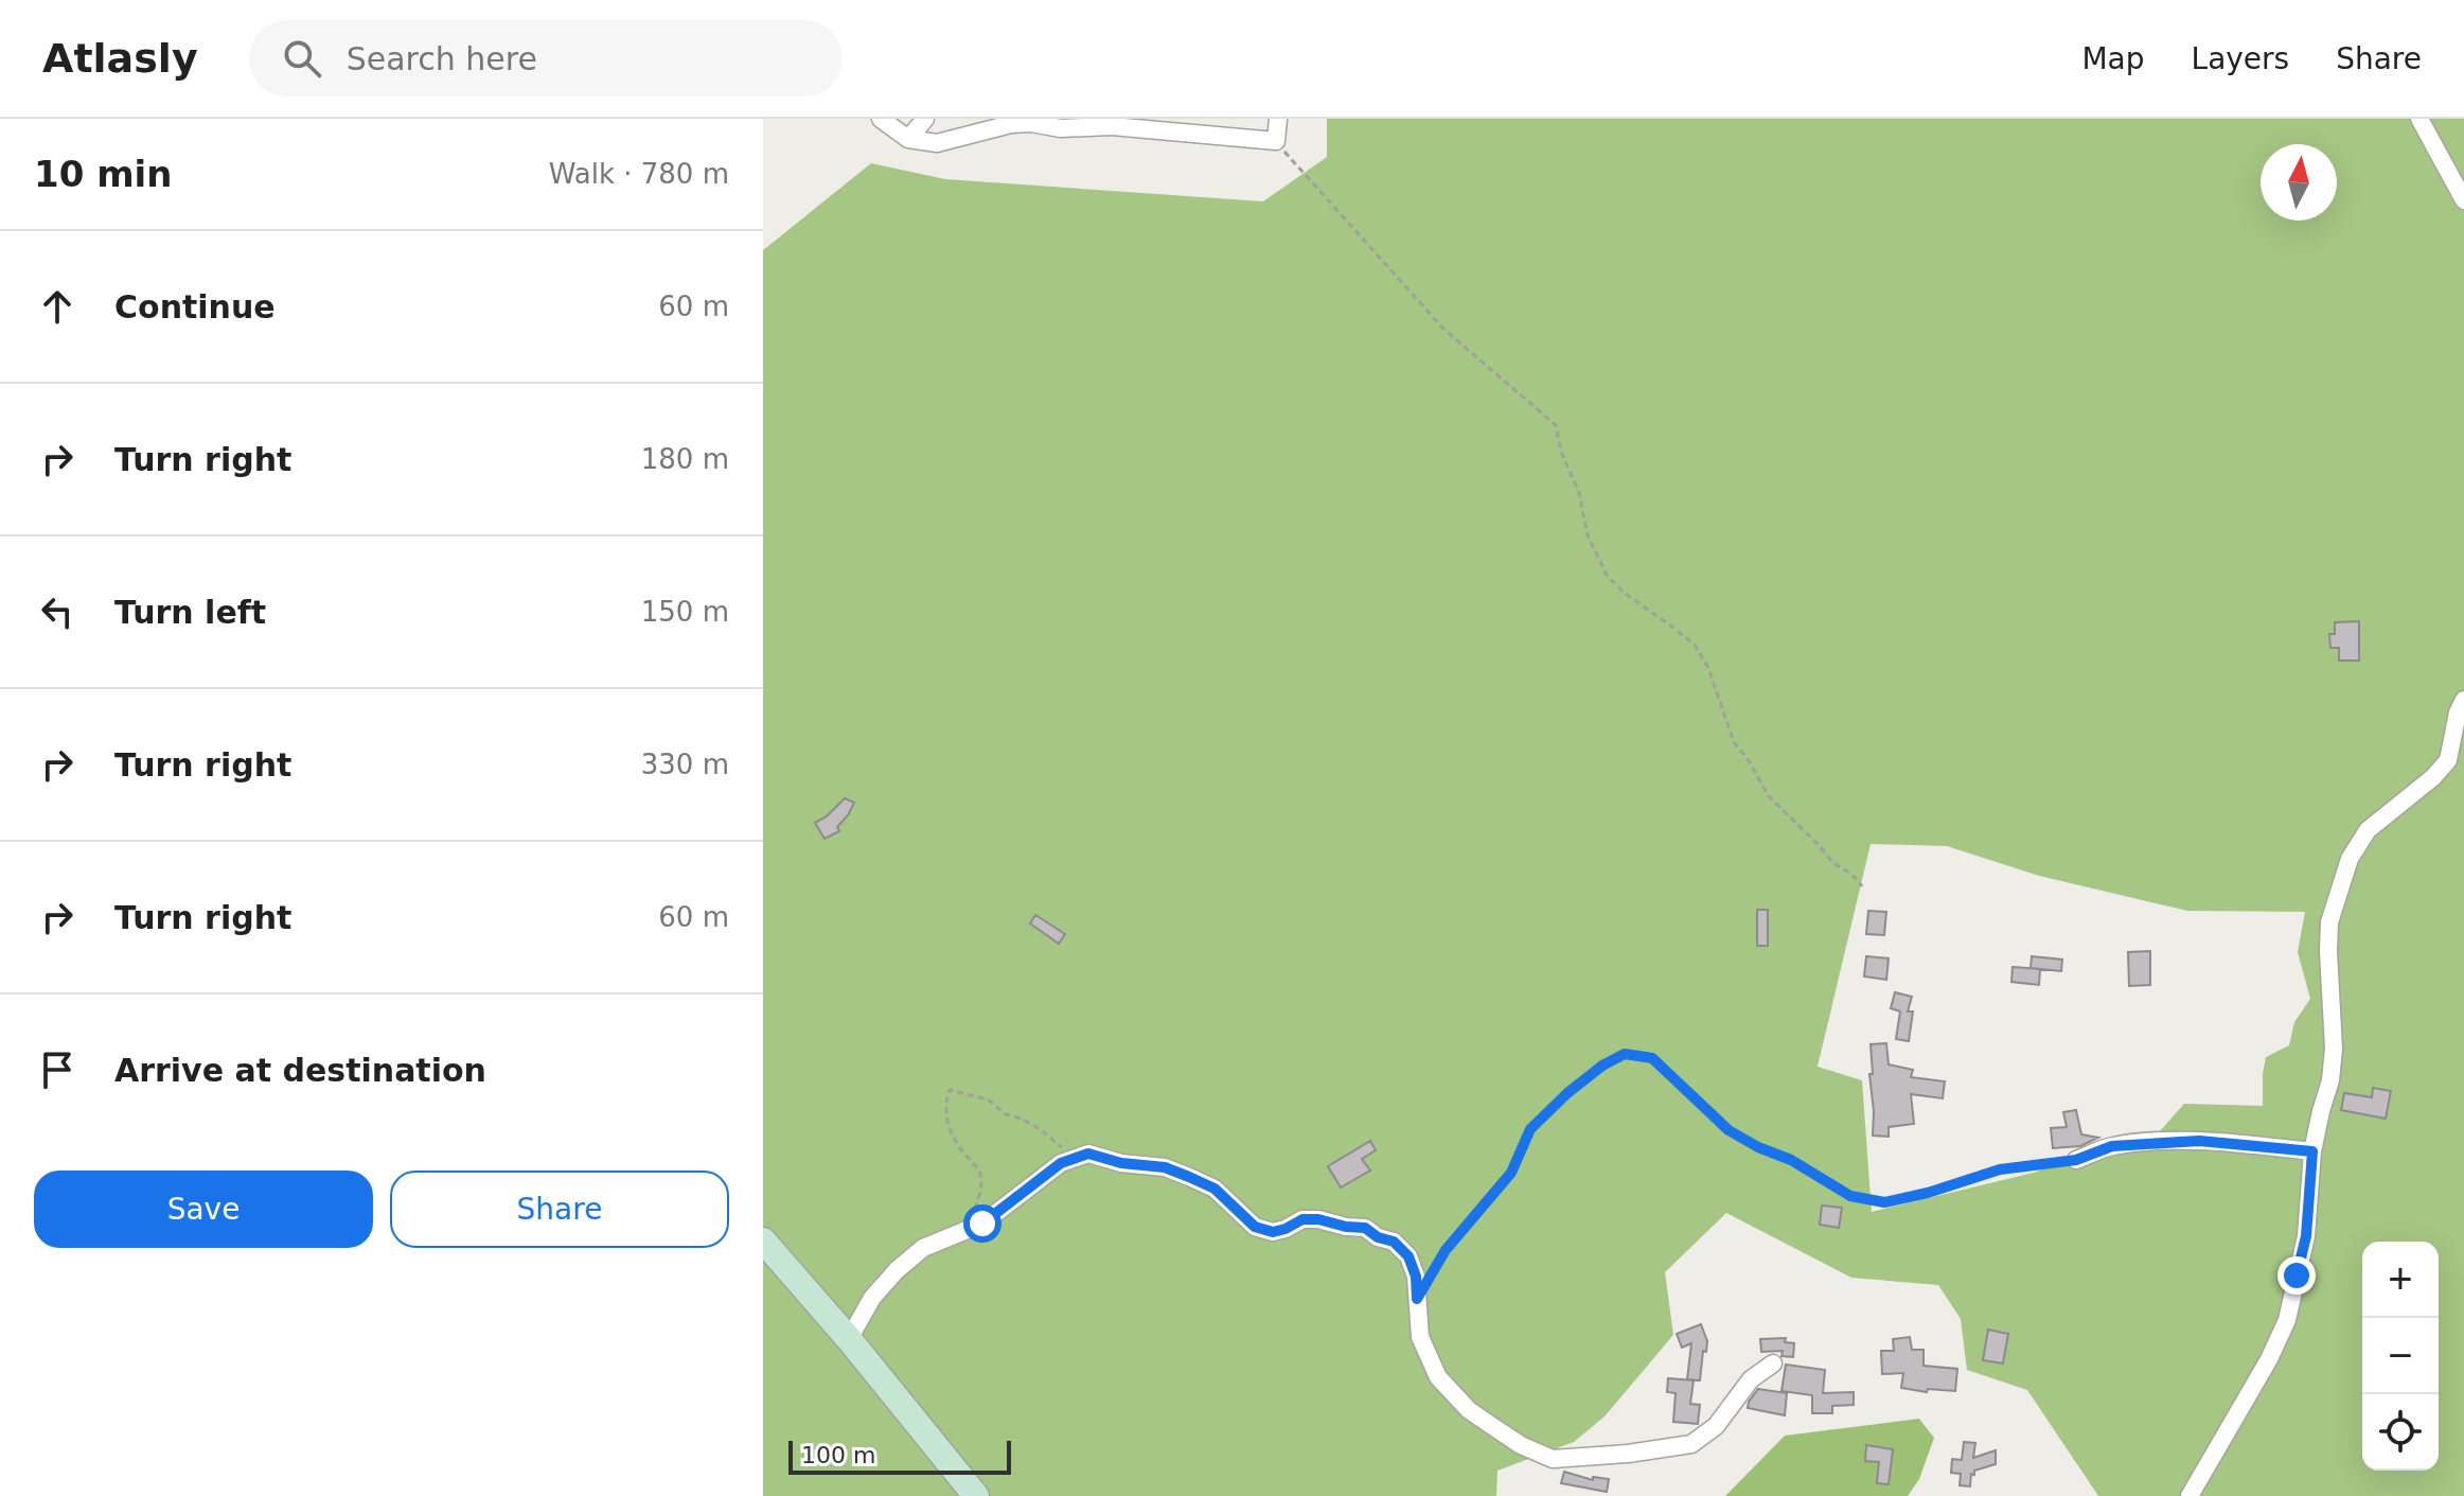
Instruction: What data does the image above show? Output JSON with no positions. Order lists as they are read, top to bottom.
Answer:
{
  "scale_bar": "100 m",
  "north": "top",
  "page": {
    "header": "Atlasly",
    "search": "Search here",
    "nav": ["Map", "Layers", "Share"],
    "heading": ["10 min", "Walk · 780 m"],
    "list": [
      ["Continue", "60 m"],
      ["Turn right", "180 m"],
      ["Turn left", "150 m"],
      ["Turn right", "330 m"],
      ["Turn right", "60 m"],
      "Arrive at destination"
    ],
    "buttons": ["Save", "Share"],
    "map_buttons": ["+", "−"],
    "scale": "100 m"
  }
}
